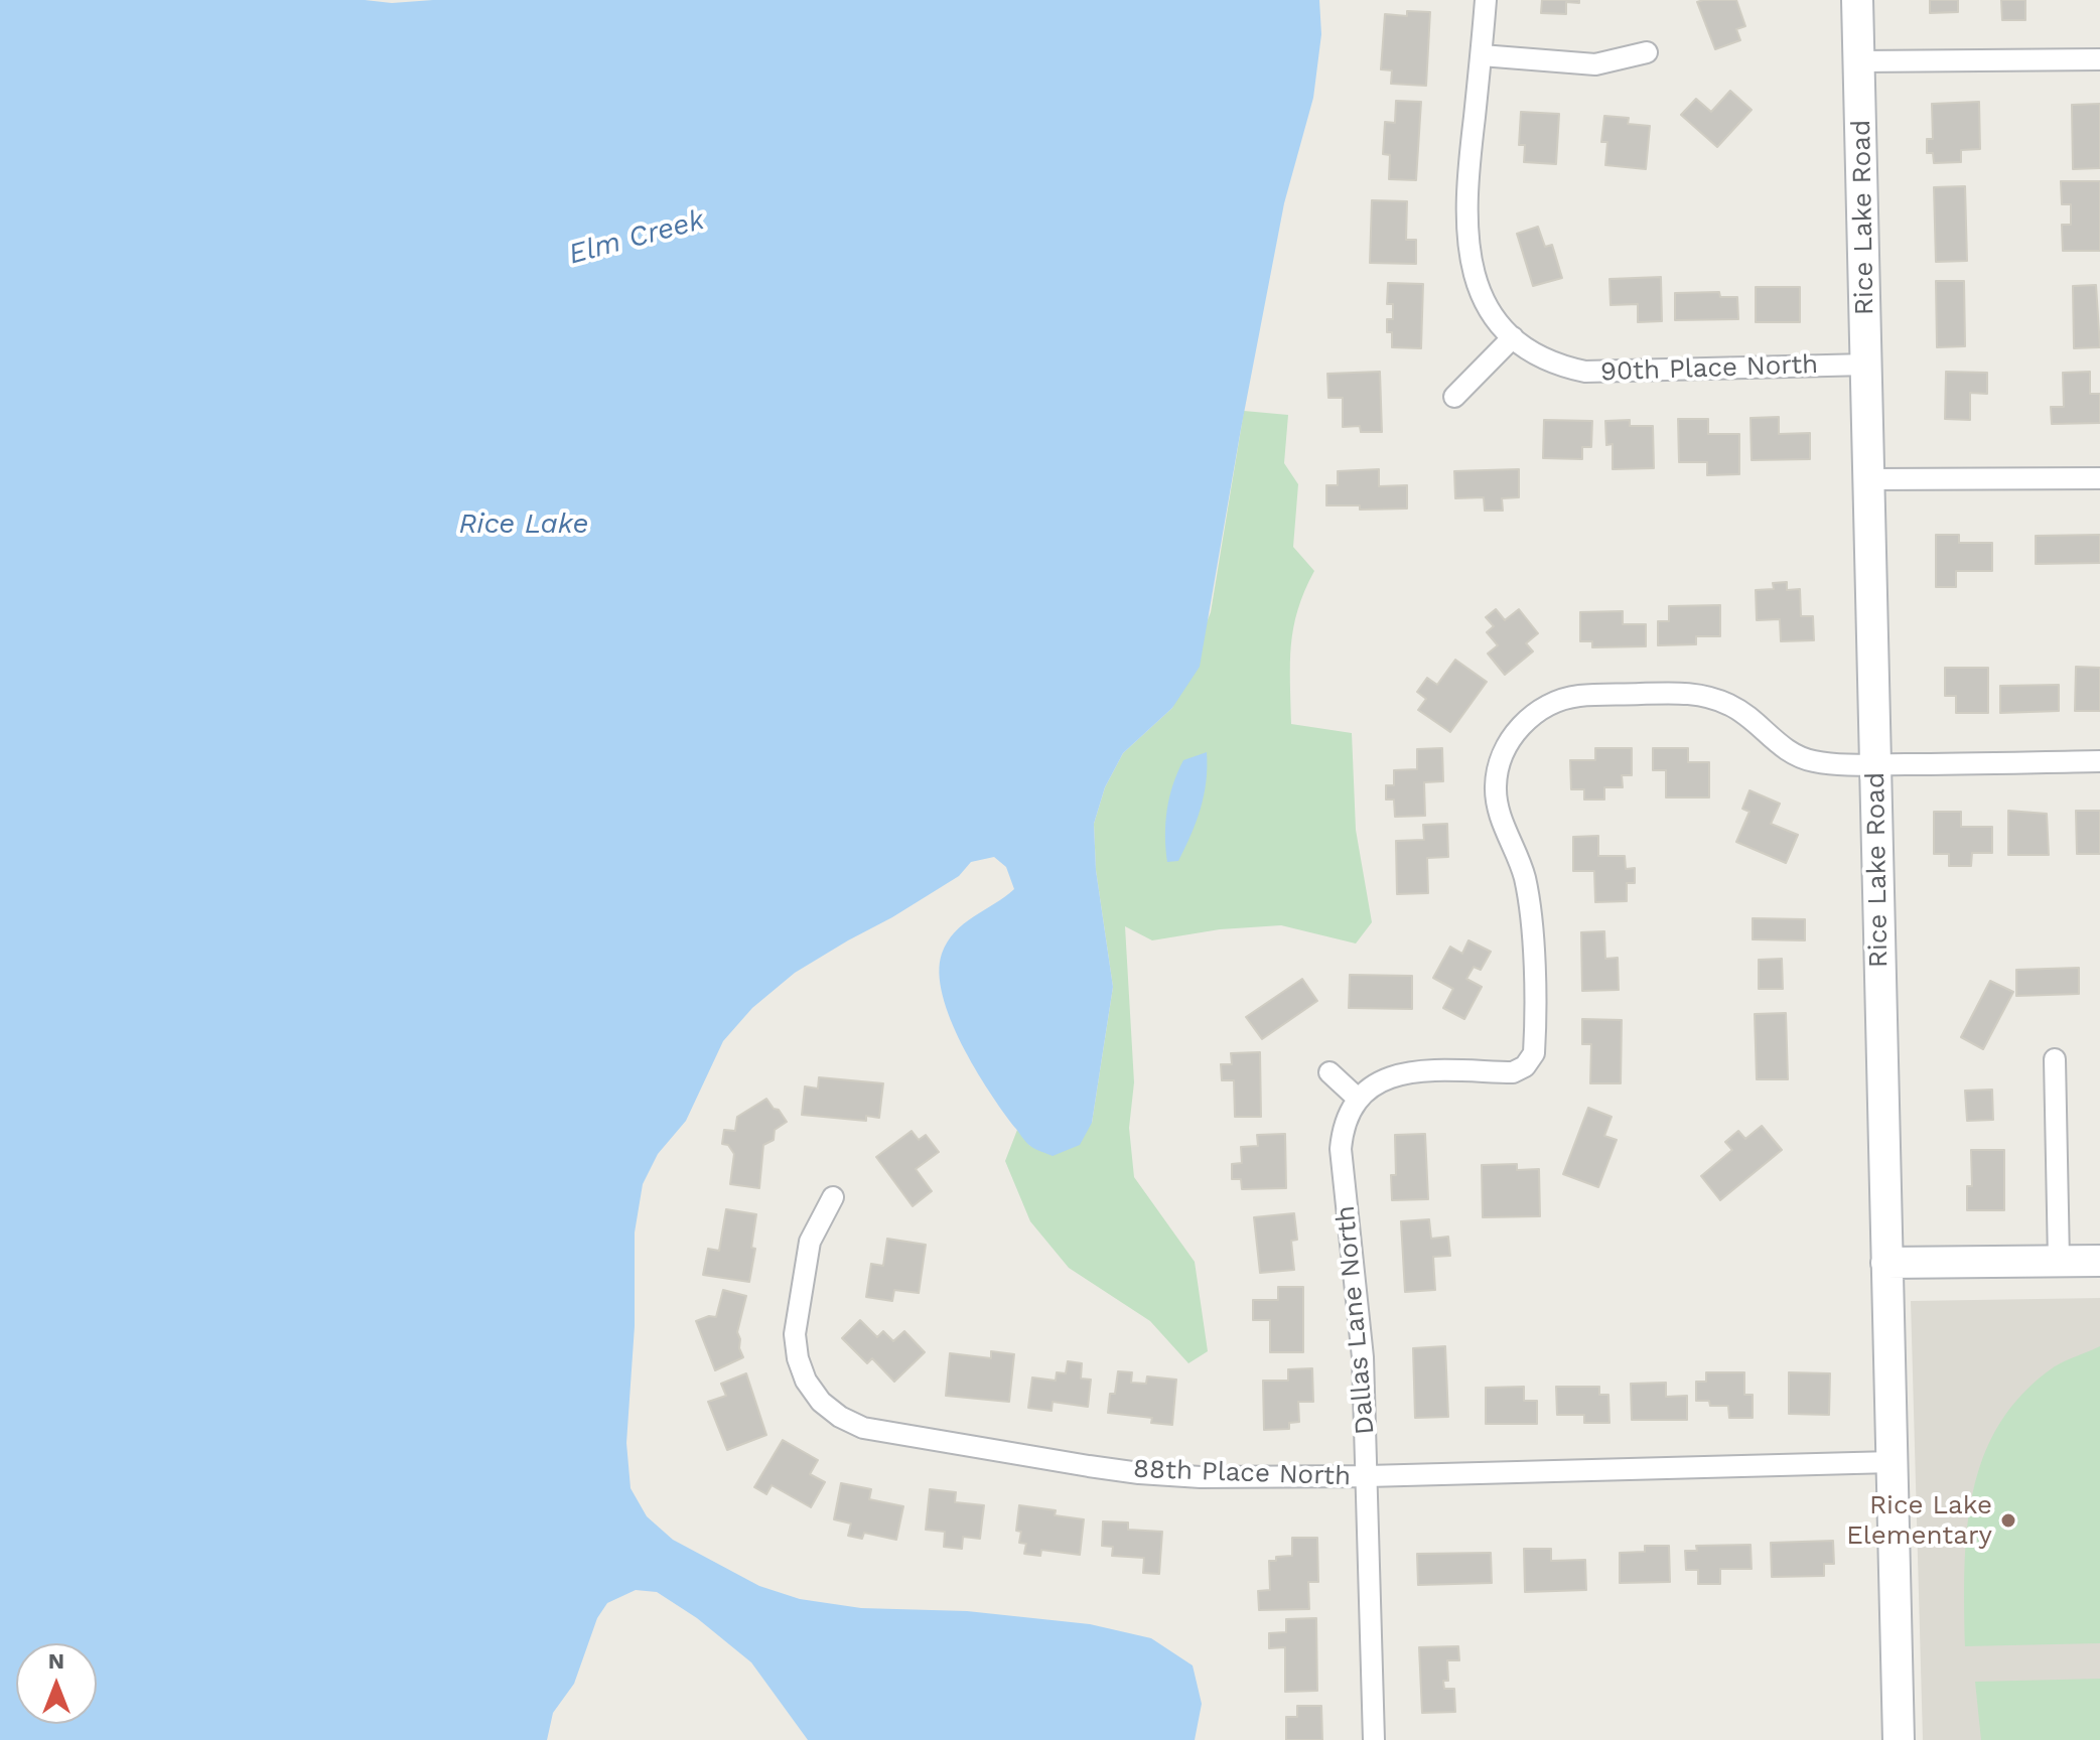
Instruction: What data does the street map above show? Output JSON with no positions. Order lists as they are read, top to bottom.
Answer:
{
  "streets": {
    "street": [
      "Rice Lake Road",
      "90th Place North",
      "Dallas Lane North",
      "88th Place North"
    ]
  },
  "crossings": [
    ["Rice Lake Road", "90th Place North"],
    ["Rice Lake Road", "88th Place North"],
    ["Dallas Lane North", "88th Place North"]
  ],
  "water": ["Elm Creek", "Rice Lake"],
  "places": ["Rice Lake Elementary"],
  "north": "top"
}
